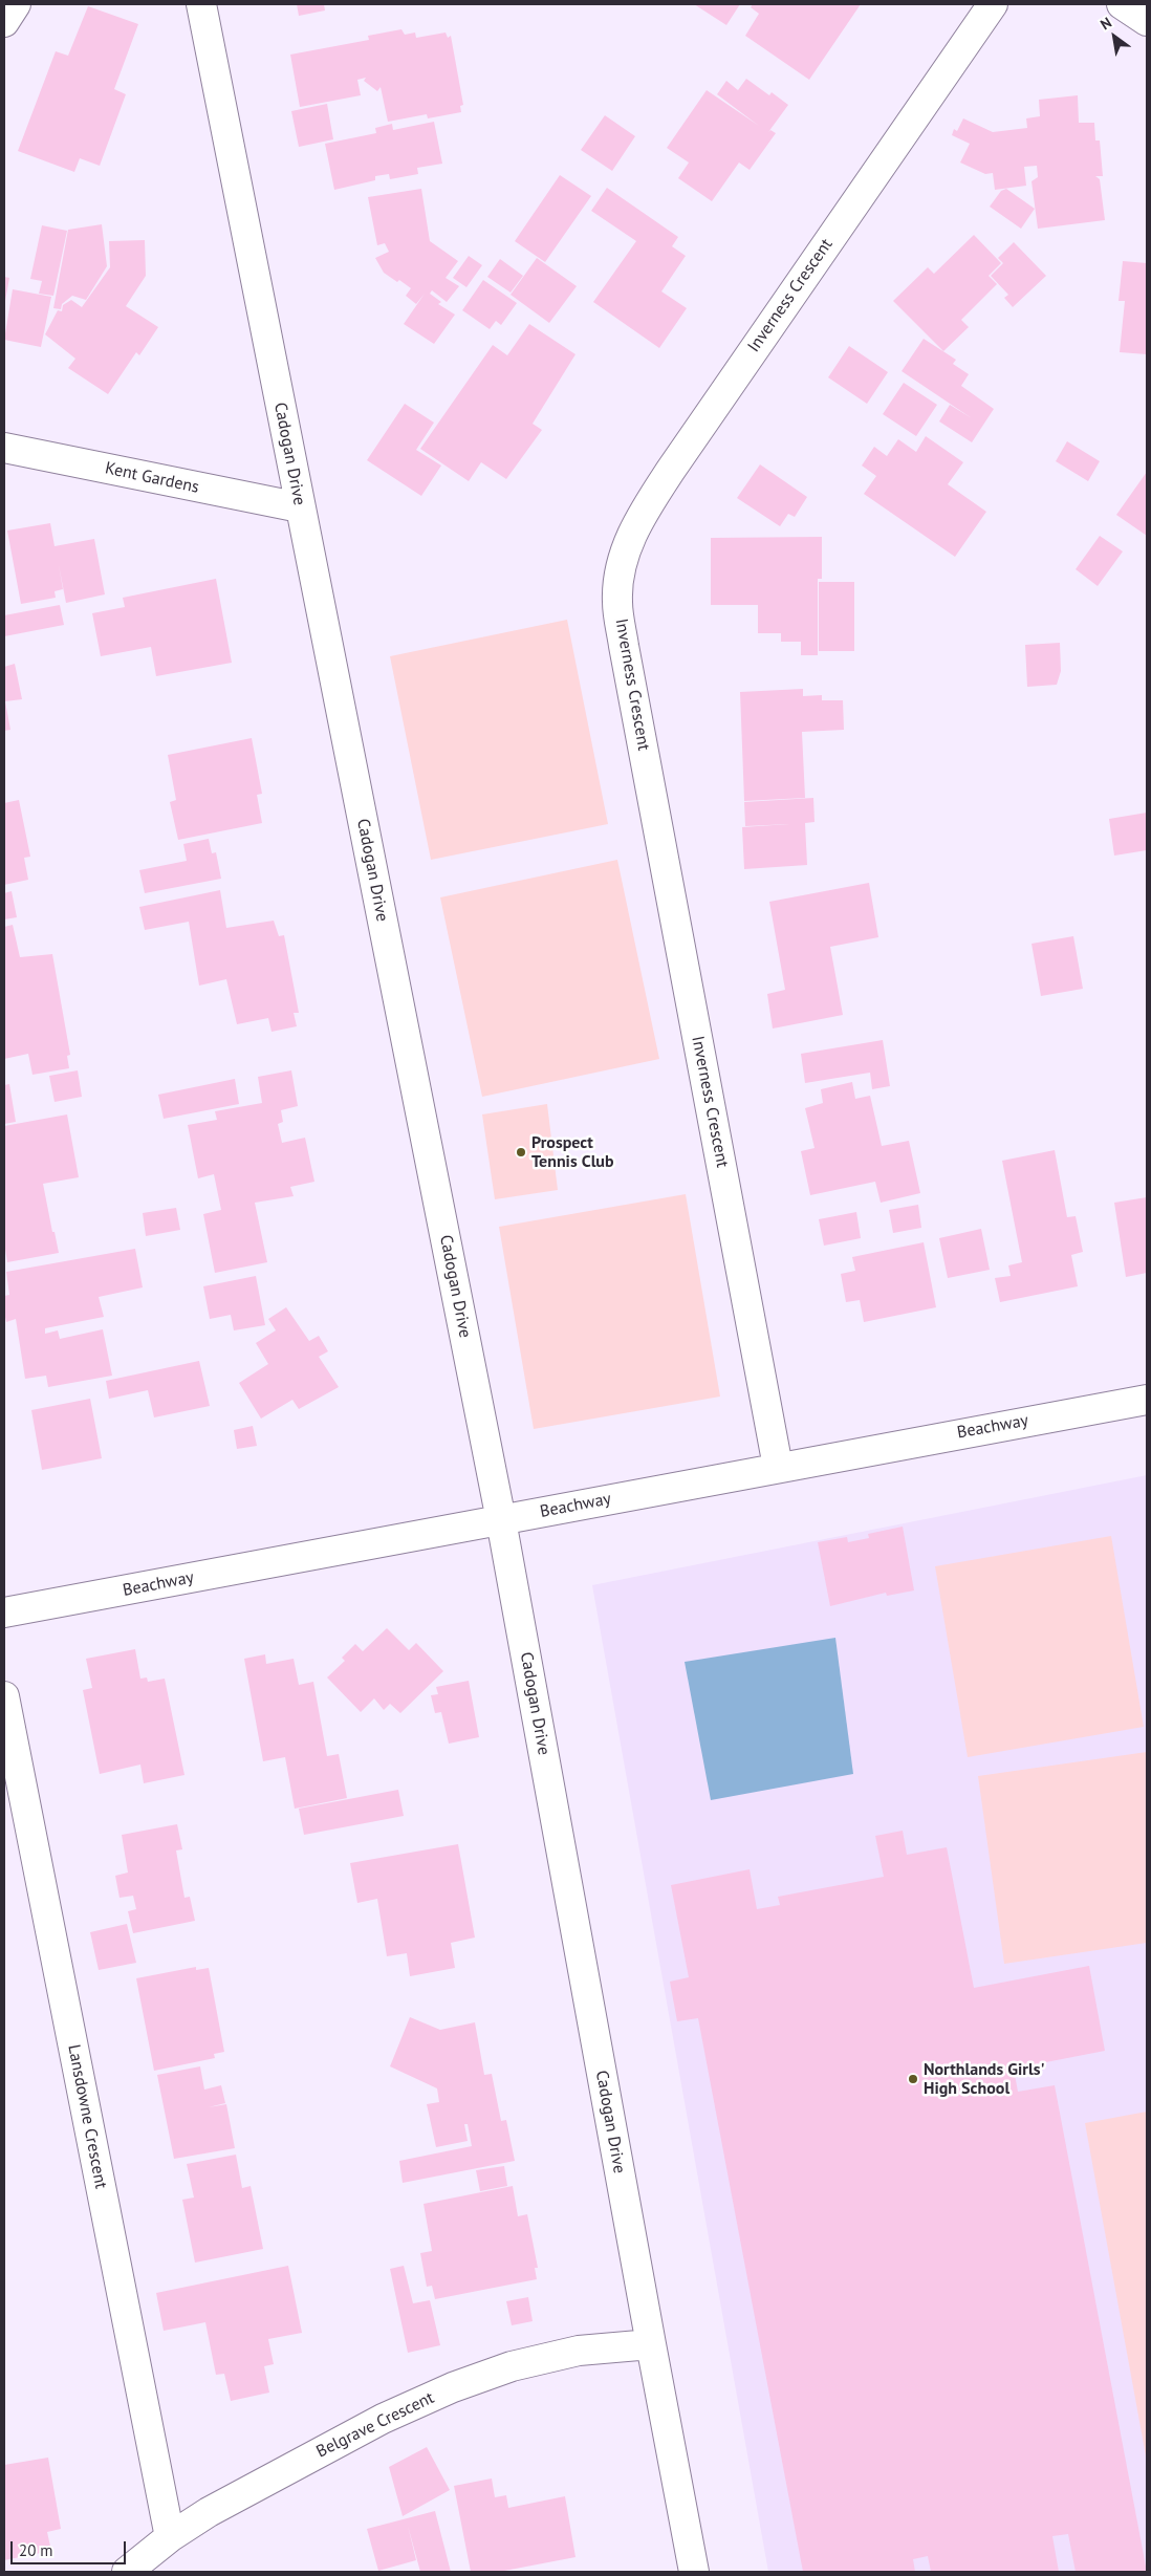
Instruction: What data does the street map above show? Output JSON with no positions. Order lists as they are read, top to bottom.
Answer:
{
  "streets": {
    "street": [
      "Inverness Crescent",
      "Cadogan Drive",
      "Kent Gardens",
      "Beachway",
      "Lansdowne Crescent",
      "Belgrave Crescent"
    ]
  },
  "crossings": [
    ["Inverness Crescent", "Beachway"],
    ["Cadogan Drive", "Kent Gardens"],
    ["Cadogan Drive", "Beachway"],
    ["Cadogan Drive", "Belgrave Crescent"],
    ["Lansdowne Crescent", "Belgrave Crescent"]
  ],
  "places": ["Prospect Tennis Club", "Northlands Girls' High School"],
  "scale_bar": "20 m",
  "north": "top left"
}
